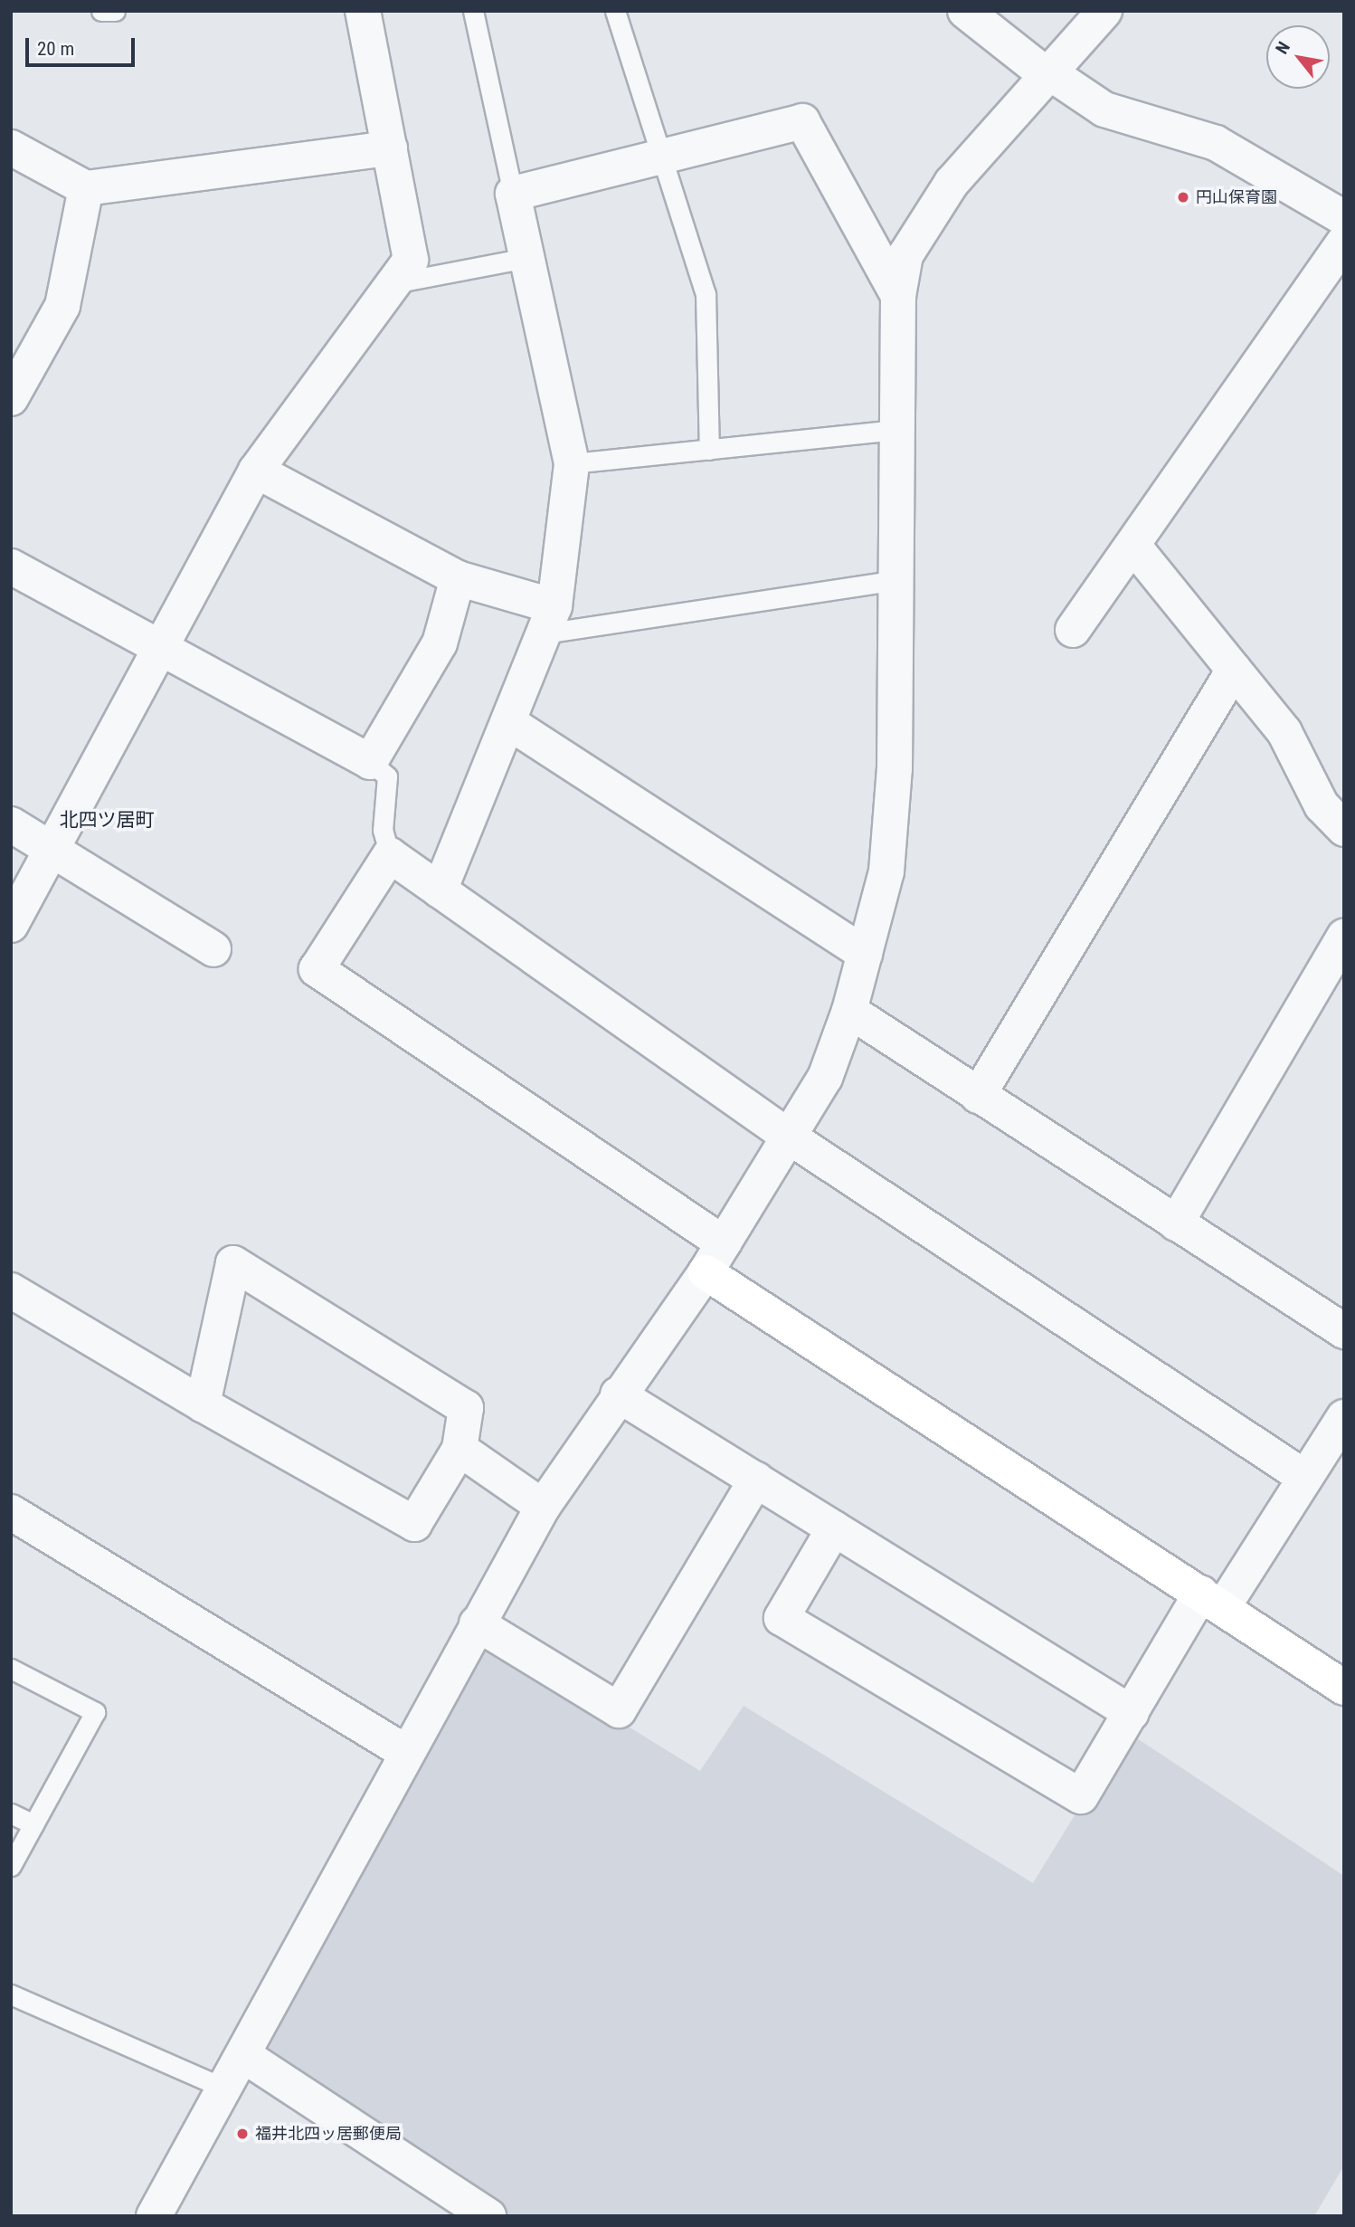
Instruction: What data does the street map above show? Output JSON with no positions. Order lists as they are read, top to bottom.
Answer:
{
  "districts": ["北四ツ居町"],
  "places": ["円山保育園", "福井北四ッ居郵便局"],
  "scale_bar": "20 m",
  "north": "top left"
}
